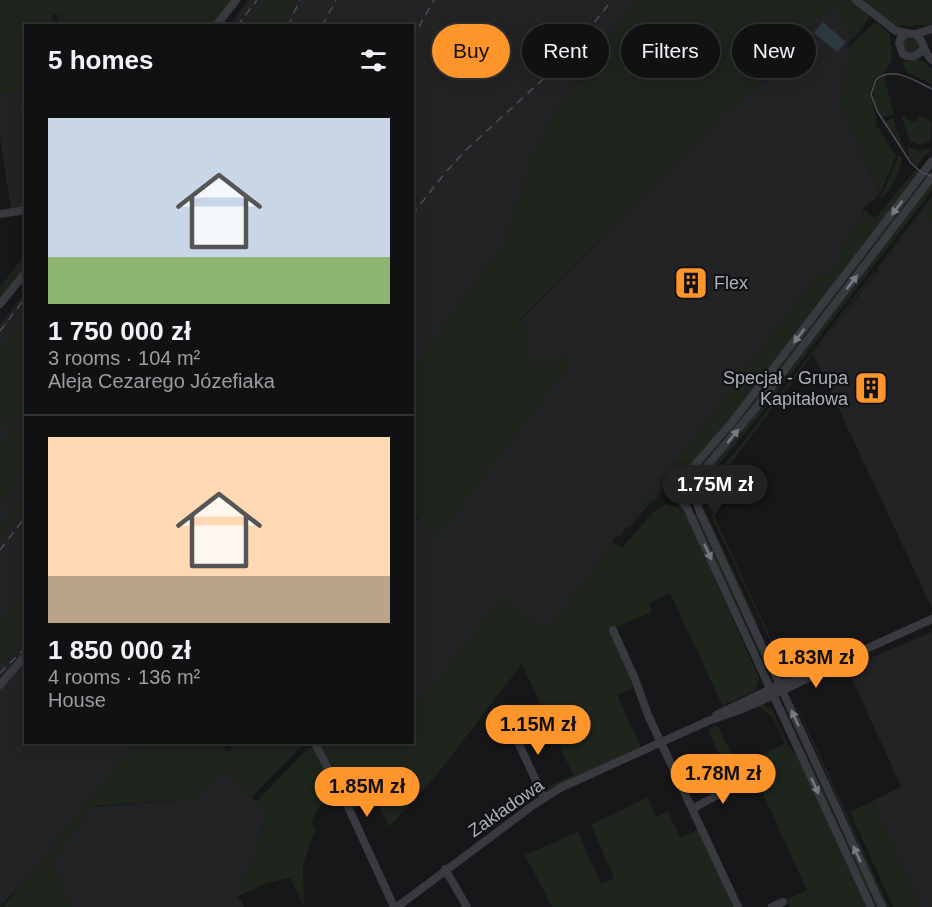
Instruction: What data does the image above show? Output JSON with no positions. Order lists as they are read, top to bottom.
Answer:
{
  "streets": {
    "street": ["Zakładowa"]
  },
  "places": {
    "building": ["Flex", "Specjał - Grupa Kapitałowa"]
  },
  "page": {
    "chip": [
      "Buy",
      "Rent",
      "Filters",
      "New"
    ],
    "heading": "5 homes",
    "list": [
      {
        "name": "1 750 000 zł",
        "note": "3 rooms · 104 m² · Aleja Cezarego Józefiaka"
      },
      {
        "name": "1 850 000 zł",
        "note": "4 rooms · 136 m² · House"
      }
    ],
    "price": [
      "1.75M zł",
      "1.83M zł",
      "1.15M zł",
      "1.78M zł",
      "1.85M zł"
    ]
  }
}
